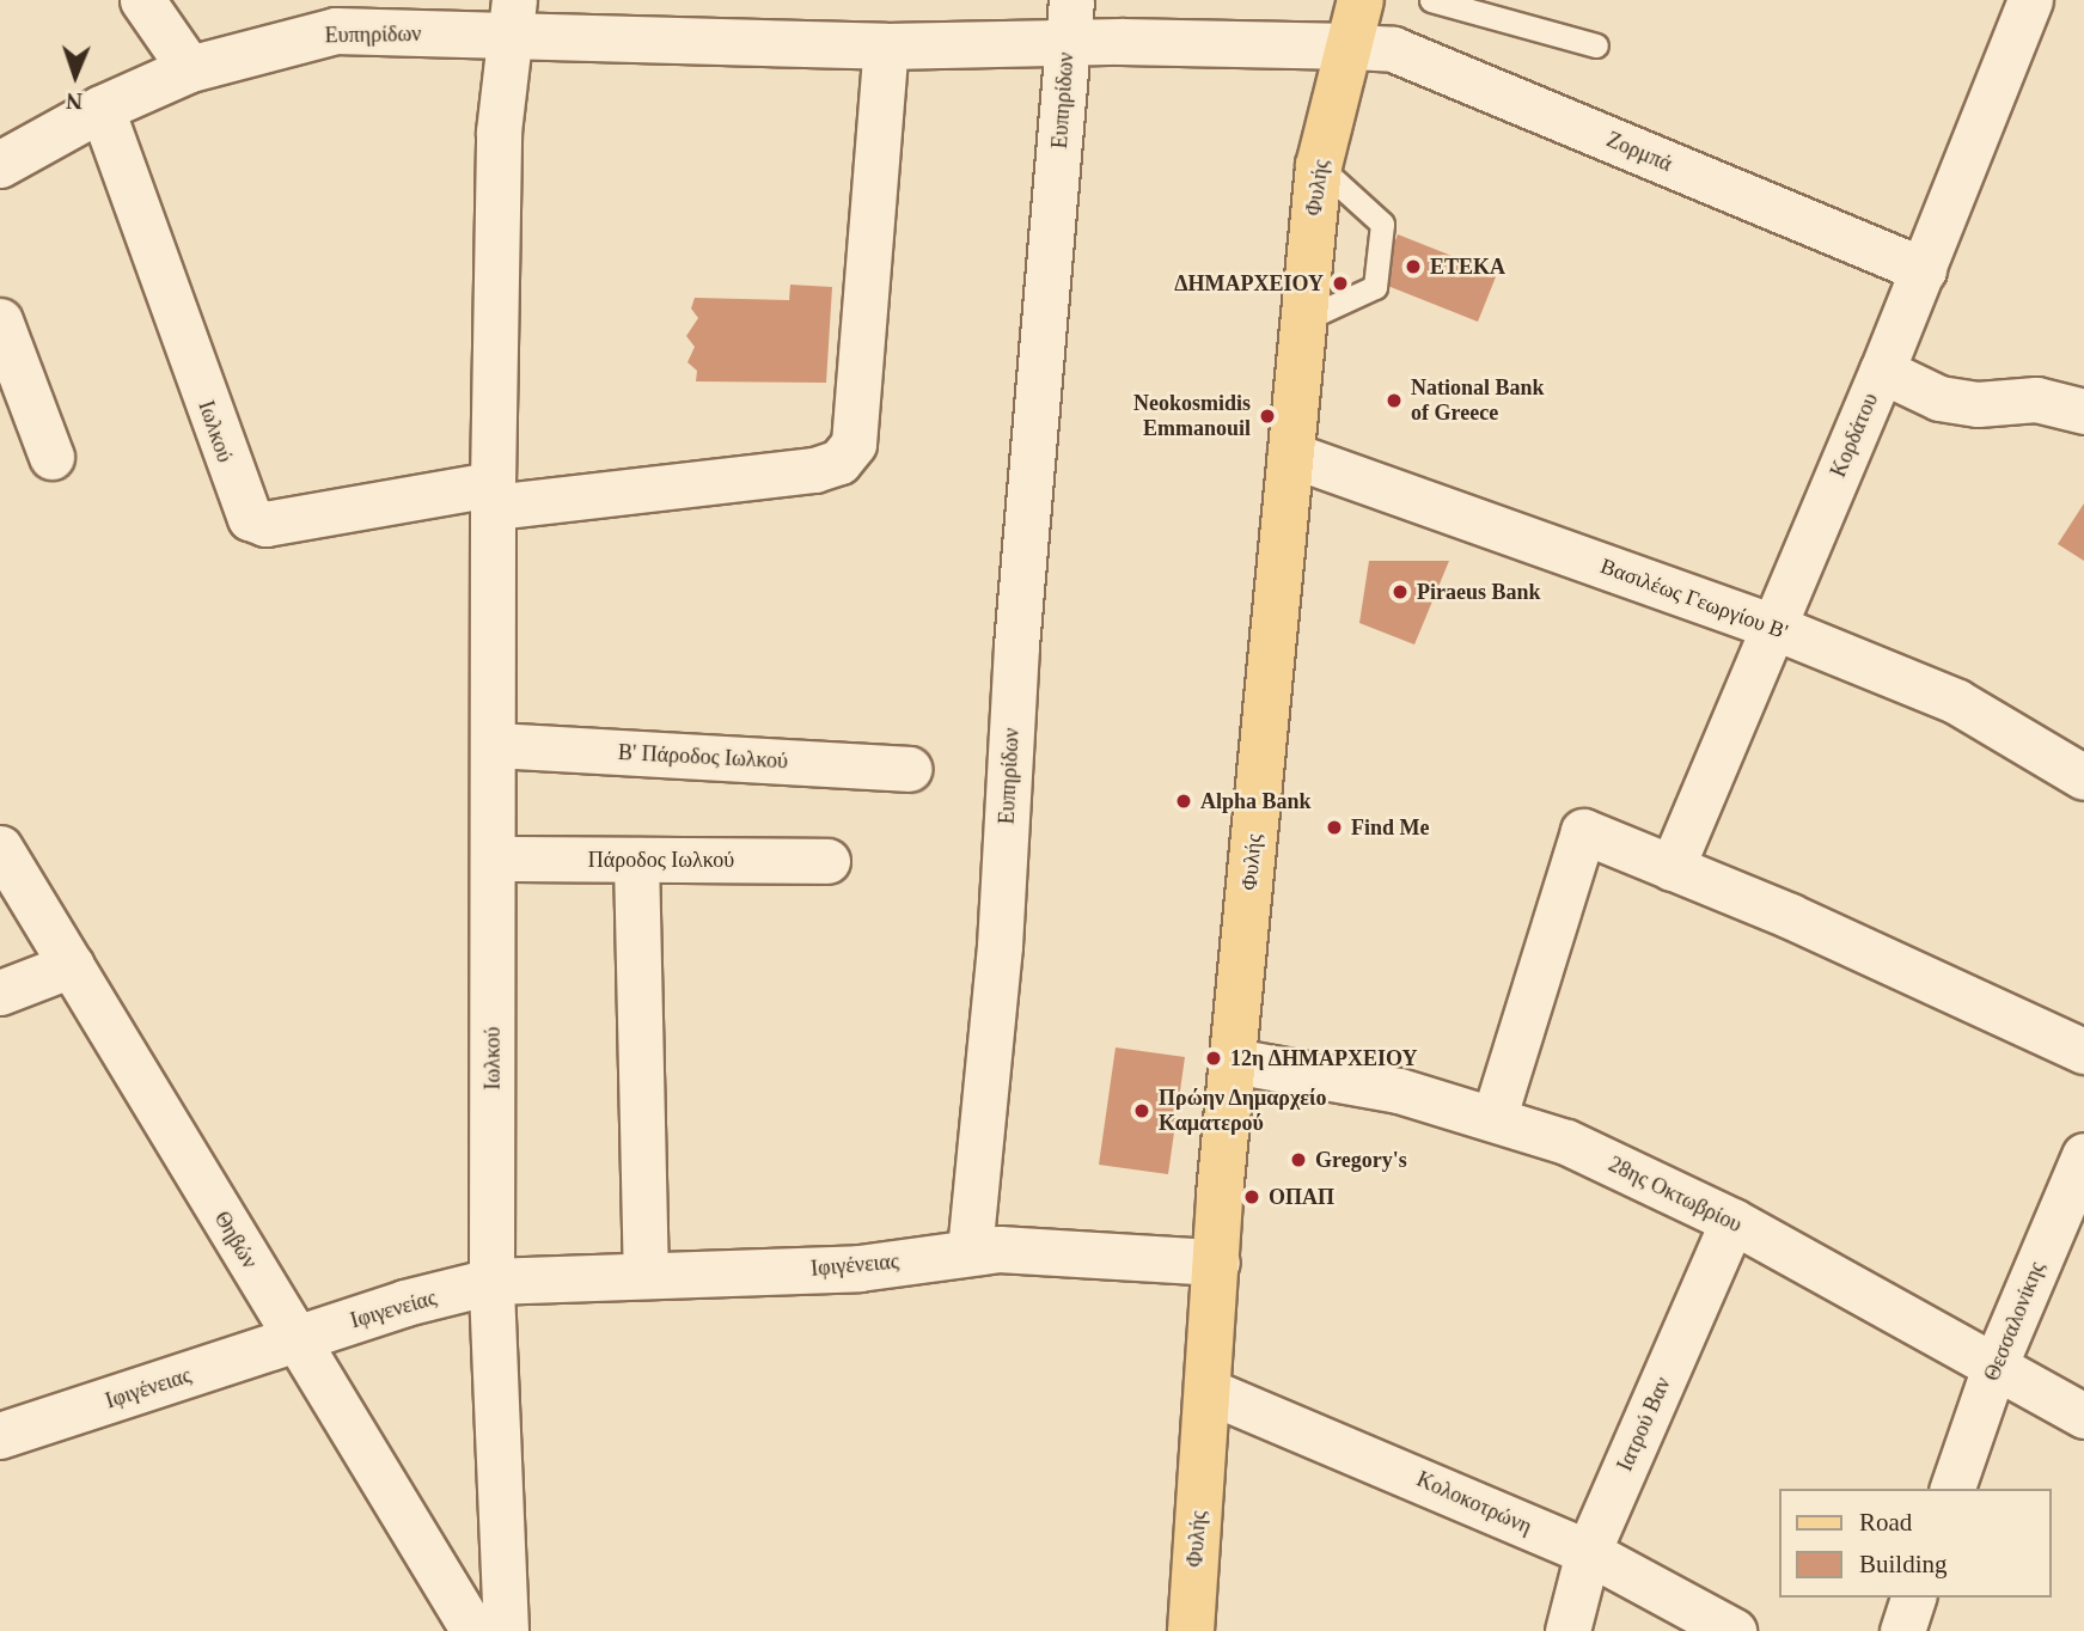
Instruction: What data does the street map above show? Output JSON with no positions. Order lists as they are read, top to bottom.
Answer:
{
  "streets": {
    "main road": ["Φυλής"],
    "street": [
      "Ευπηρίδων",
      "Ζορμπά",
      "Ιωλκού",
      "Κορδάτου",
      "Βασιλέως Γεωργίου Β'",
      "Β' Πάροδος Ιωλκού",
      "Πάροδος Ιωλκού",
      "28ης Οκτωβρίου",
      "Θηβών",
      "Ιφιγένειας",
      "Ιφιγενείας",
      "Θεσσαλονίκης",
      "Ιατρού Βαν",
      "Κολοκοτρώνη"
    ]
  },
  "crossings": [
    ["Ευπηρίδων", "Ιωλκού"],
    ["Ευπηρίδων", "Ιφιγένειας"],
    ["Ζορμπά", "Φυλής"],
    ["Ζορμπά", "Κορδάτου"],
    ["Φυλής", "Βασιλέως Γεωργίου Β'"],
    ["Φυλής", "28ης Οκτωβρίου"],
    ["Φυλής", "Ιφιγένειας"],
    ["Φυλής", "Κολοκοτρώνη"],
    ["Ιωλκού", "Β' Πάροδος Ιωλκού"],
    ["Ιωλκού", "Πάροδος Ιωλκού"],
    ["Ιωλκού", "Ιφιγένειας"],
    ["Ιωλκού", "Ιφιγενείας"],
    ["Κορδάτου", "Βασιλέως Γεωργίου Β'"],
    ["28ης Οκτωβρίου", "Θεσσαλονίκης"],
    ["28ης Οκτωβρίου", "Ιατρού Βαν"],
    ["Θηβών", "Ιφιγένειας"],
    ["Θηβών", "Ιφιγενείας"],
    ["Ιφιγένειας", "Ιφιγενείας"],
    ["Ιατρού Βαν", "Κολοκοτρώνη"]
  ],
  "places": [
    "ΕΤΕΚΑ",
    "ΔΗΜΑΡΧΕΙΟΥ",
    "National Bank of Greece",
    "Neokosmidis Emmanouil",
    "Piraeus Bank",
    "Alpha Bank",
    "Find Me",
    "12η ΔΗΜΑΡΧΕΙΟΥ",
    "Πρώην Δημαρχείο Καματερού",
    "Gregory's",
    "ΟΠΑΠ"
  ],
  "legend": ["Road", "Building"],
  "north": "bottom"
}
